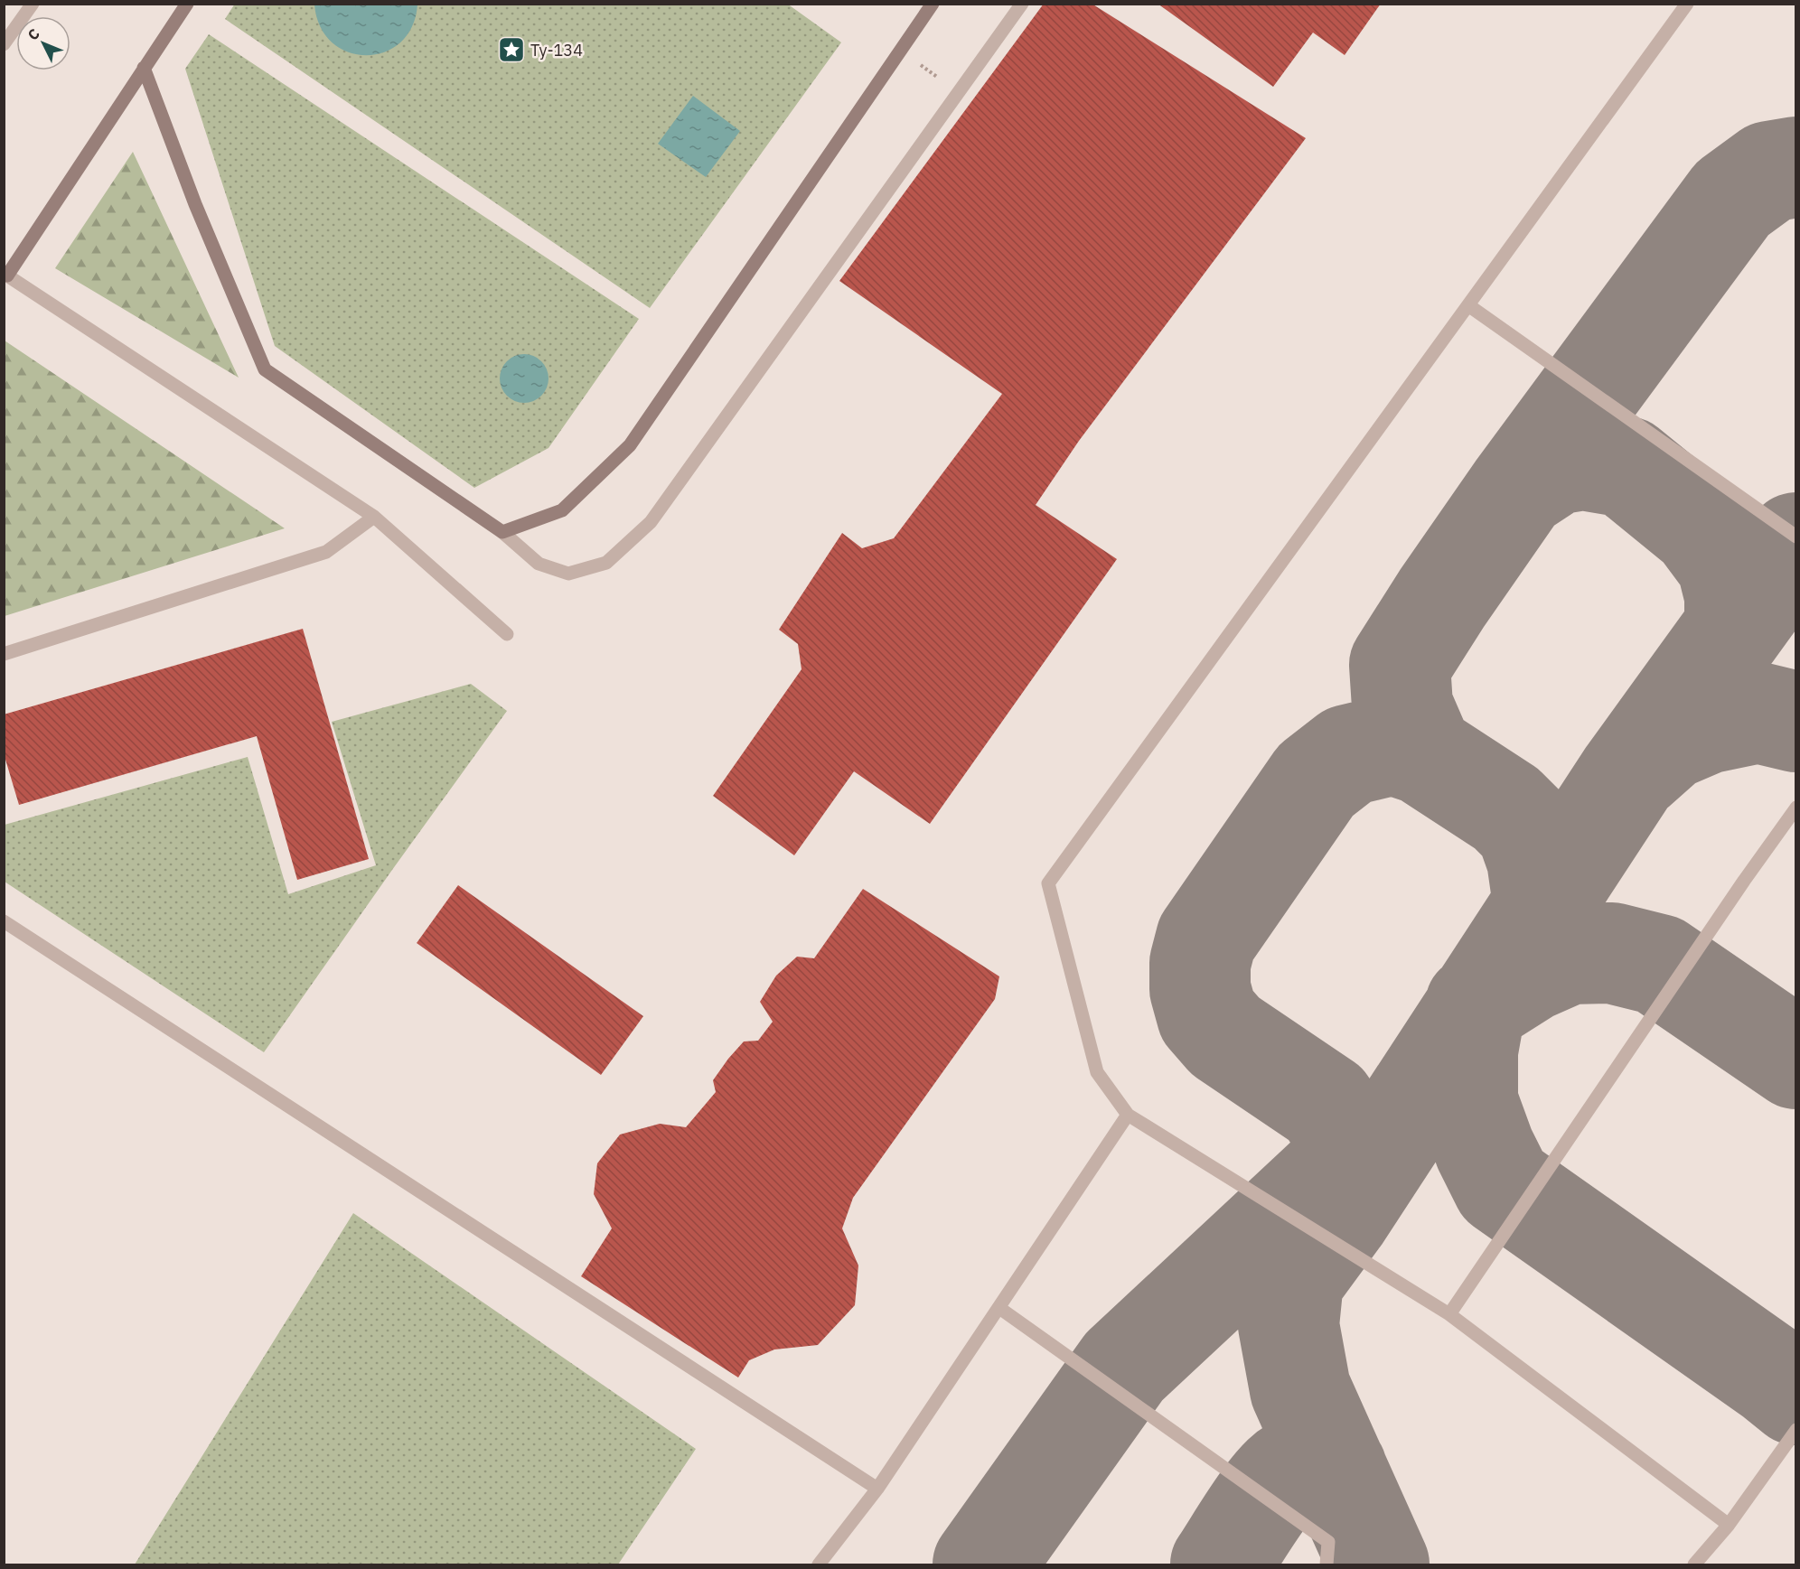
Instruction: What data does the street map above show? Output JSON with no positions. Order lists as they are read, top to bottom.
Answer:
{
  "places": {
    "place": ["Ту-134"]
  },
  "north": "top left"
}
